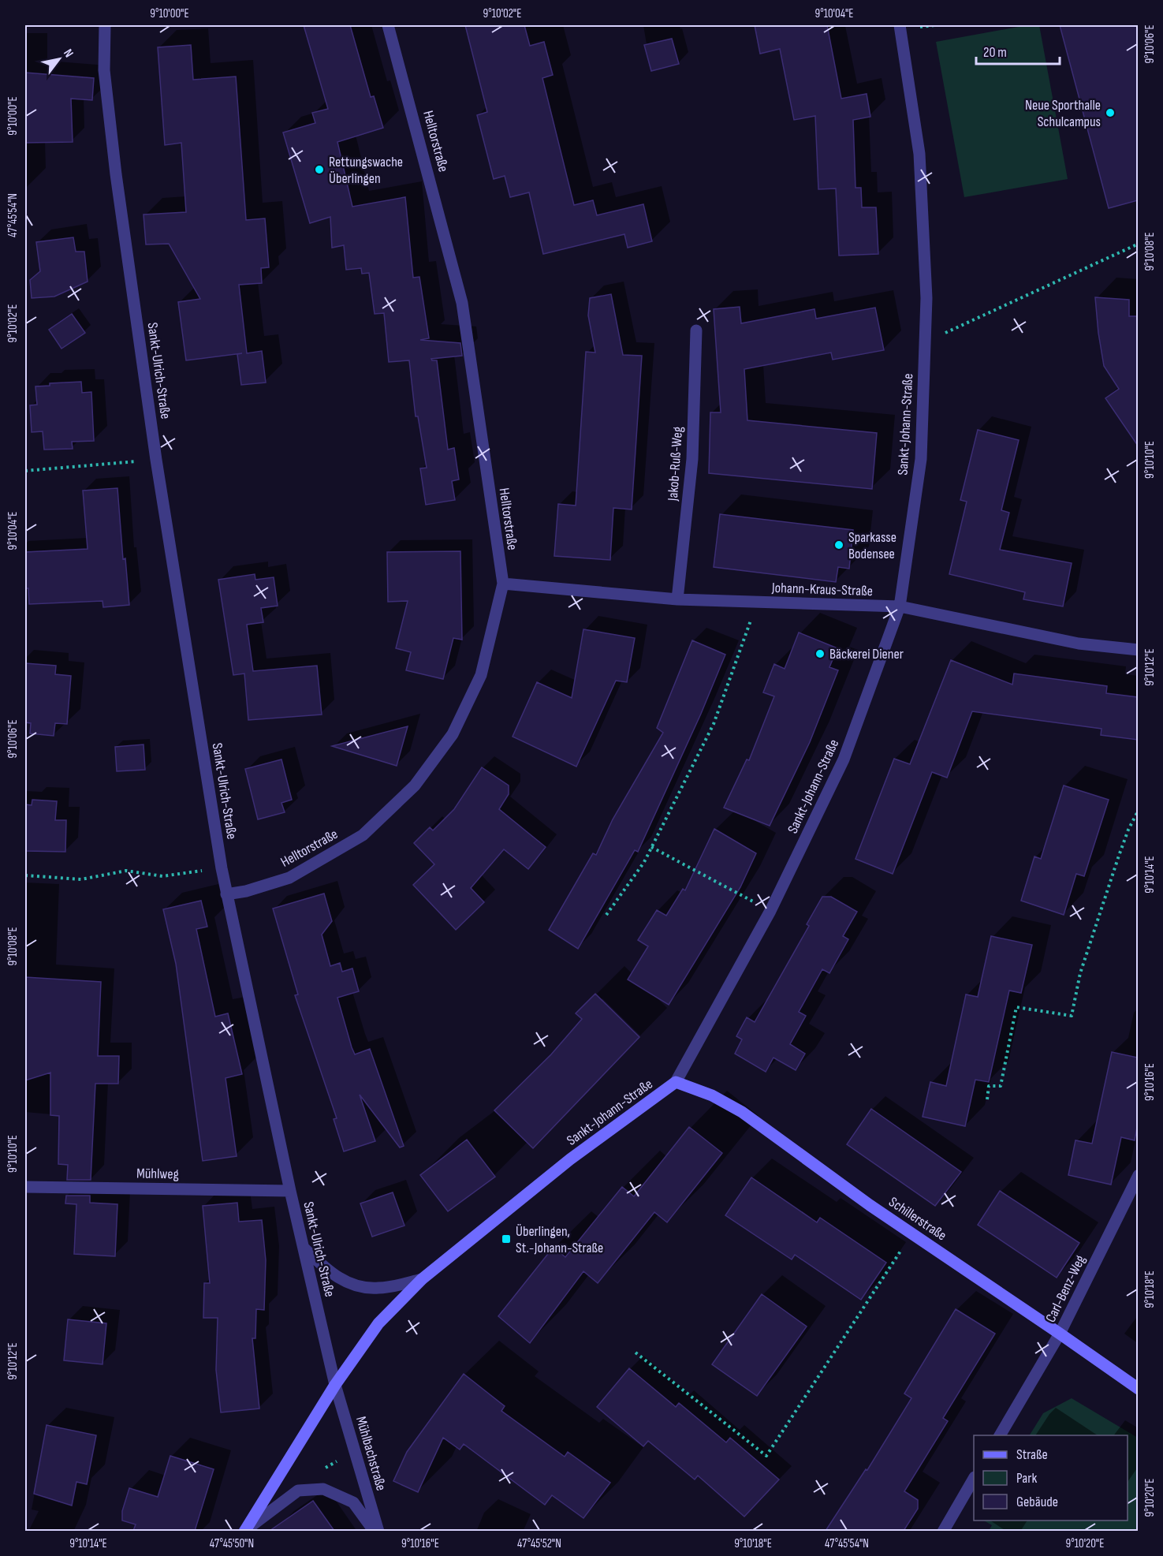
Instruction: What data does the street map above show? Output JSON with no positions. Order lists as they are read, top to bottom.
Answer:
{
  "streets": {
    "street": [
      "Helltorstraße",
      "Sankt-Ulrich-Straße",
      "Sankt-Johann-Straße",
      "Jakob-Ruß-Weg",
      "Johann-Kraus-Straße",
      "Mühlweg",
      "Schillerstraße",
      "Carl-Benz-Weg",
      "Mühlbachstraße"
    ]
  },
  "crossings": [
    ["Helltorstraße", "Sankt-Ulrich-Straße"],
    ["Helltorstraße", "Johann-Kraus-Straße"],
    ["Sankt-Ulrich-Straße", "Sankt-Johann-Straße"],
    ["Sankt-Ulrich-Straße", "Mühlweg"],
    ["Sankt-Ulrich-Straße", "Mühlbachstraße"],
    ["Sankt-Johann-Straße", "Johann-Kraus-Straße"],
    ["Sankt-Johann-Straße", "Schillerstraße"],
    ["Sankt-Johann-Straße", "Mühlbachstraße"],
    ["Jakob-Ruß-Weg", "Johann-Kraus-Straße"],
    ["Schillerstraße", "Carl-Benz-Weg"]
  ],
  "places": {
    "other": [
      "Neue Sporthalle Schulcampus",
      "Rettungswache Überlingen",
      "Sparkasse Bodensee",
      "Bäckerei Diener"
    ],
    "transit": ["Überlingen, St.-Johann-Straße"]
  },
  "legend": ["Straße", "Park", "Gebäude"],
  "scale_bar": "20 m",
  "north": "top right",
  "coordinates": [
    "9°10'00\"E",
    "9°10'02\"E",
    "9°10'04\"E",
    "9°10'06\"E",
    "47°45'54\"N",
    "9°10'08\"E",
    "9°10'10\"E",
    "9°10'12\"E",
    "9°10'14\"E",
    "9°10'16\"E",
    "9°10'18\"E",
    "9°10'20\"E",
    "47°45'50\"N",
    "47°45'52\"N"
  ]
}
